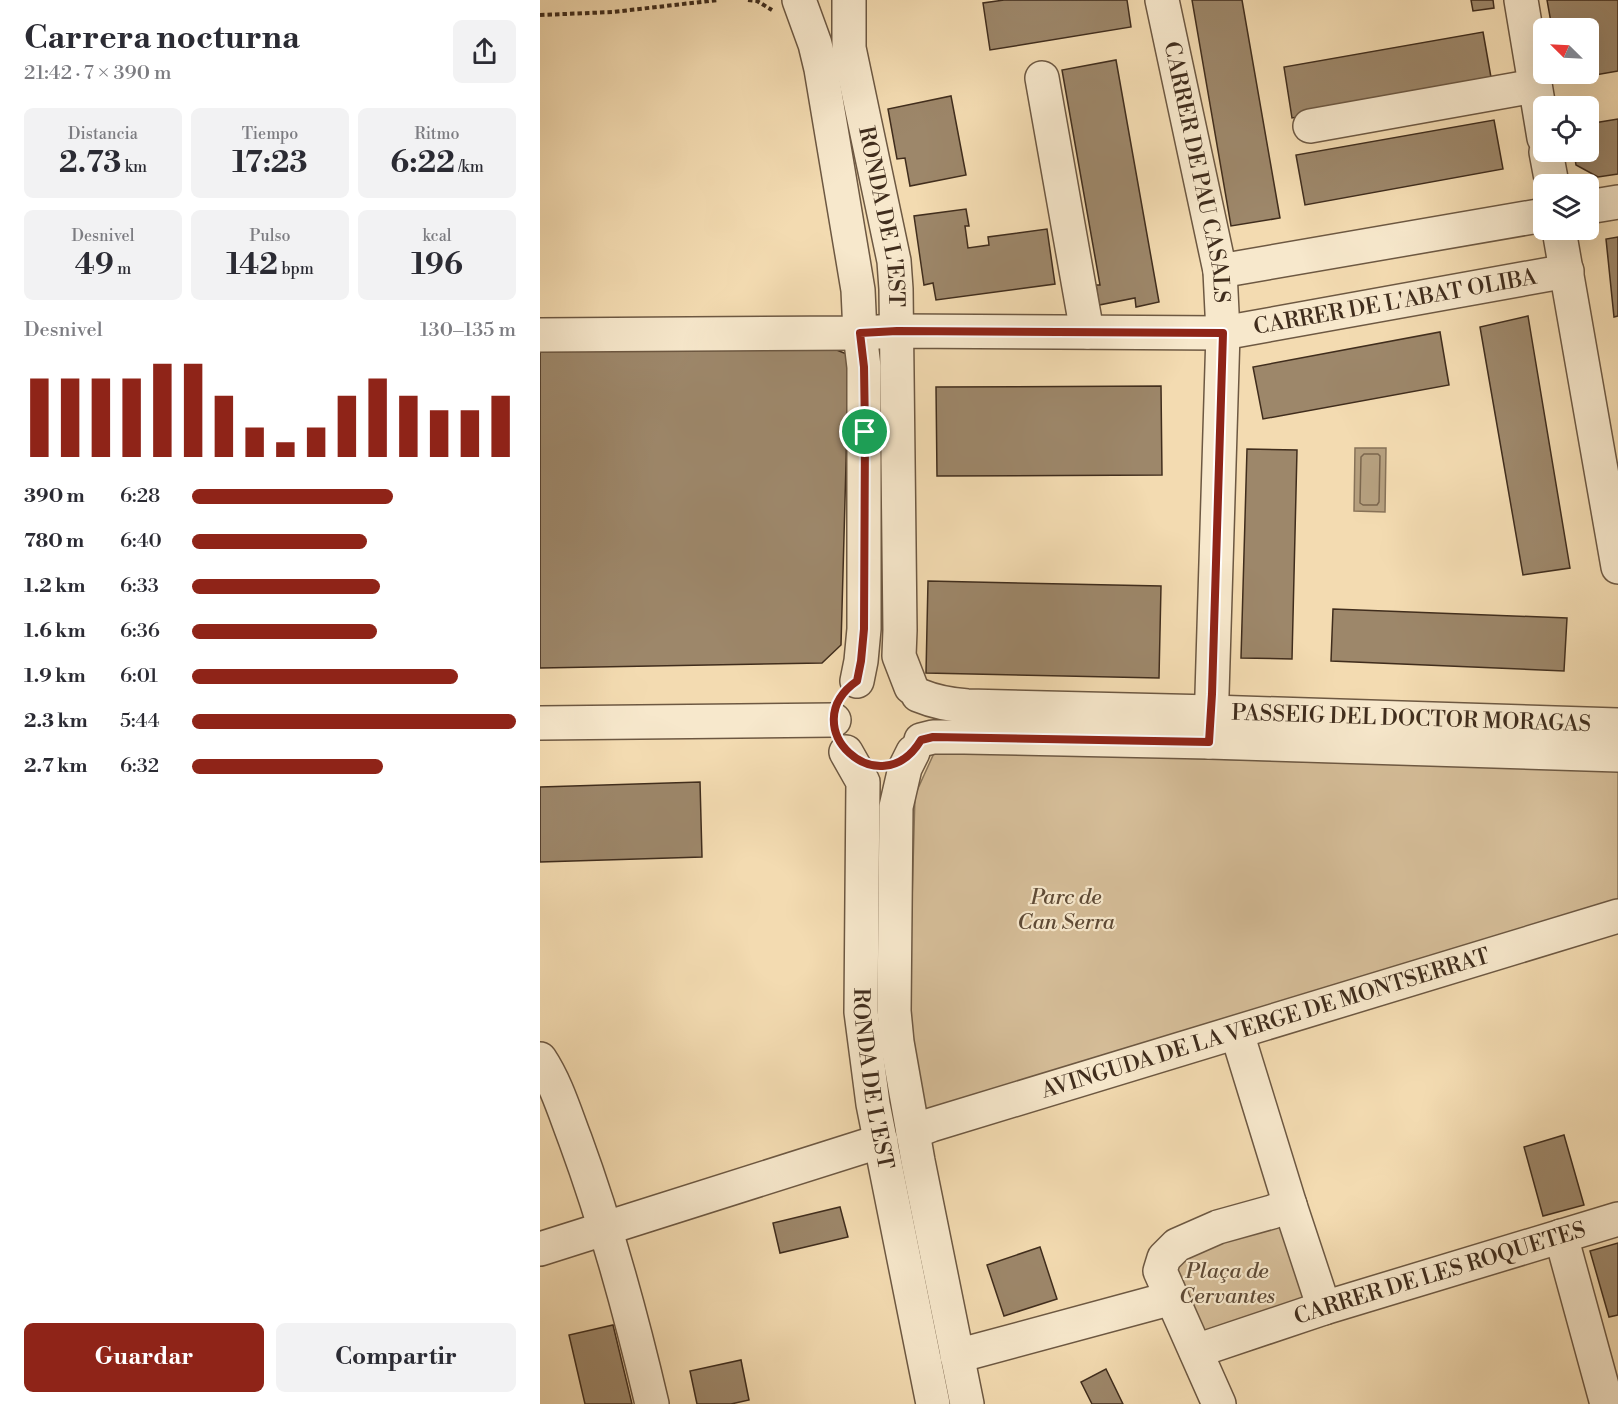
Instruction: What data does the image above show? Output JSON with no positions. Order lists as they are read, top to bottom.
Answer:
{
  "streets": {
    "street": [
      "CARRER DE PAU CASALS",
      "RONDA DE L'EST",
      "CARRER DE L'ABAT OLIBA",
      "PASSEIG DEL DOCTOR MORAGAS",
      "AVINGUDA DE LA VERGE DE MONTSERRAT",
      "CARRER DE LES ROQUETES"
    ]
  },
  "crossings": [
    ["CARRER DE PAU CASALS", "CARRER DE L'ABAT OLIBA"],
    ["CARRER DE PAU CASALS", "PASSEIG DEL DOCTOR MORAGAS"],
    ["RONDA DE L'EST", "CARRER DE L'ABAT OLIBA"],
    ["RONDA DE L'EST", "PASSEIG DEL DOCTOR MORAGAS"],
    ["RONDA DE L'EST", "AVINGUDA DE LA VERGE DE MONTSERRAT"]
  ],
  "parks": ["Parc de Can Serra", "Plaça de Cervantes"],
  "north": "top left",
  "page": {
    "heading": ["Carrera nocturna", "21:42 · 7 × 390 m"],
    "stats": [
      ["Distancia", "2.73 km"],
      ["Tiempo", "17:23"],
      ["Ritmo", "6:22 /km"],
      ["Desnivel", "49 m"],
      ["Pulso", "142 bpm"],
      ["kcal", "196"]
    ],
    "chart": ["Desnivel", "130–135 m"],
    "list": [
      {
        "name": "390 m",
        "note": "6:28"
      },
      {
        "name": "780 m",
        "note": "6:40"
      },
      {
        "name": "1.2 km",
        "note": "6:33"
      },
      {
        "name": "1.6 km",
        "note": "6:36"
      },
      {
        "name": "1.9 km",
        "note": "6:01"
      },
      {
        "name": "2.3 km",
        "note": "5:44"
      },
      {
        "name": "2.7 km",
        "note": "6:32"
      }
    ],
    "buttons": ["Guardar", "Compartir"]
  }
}
